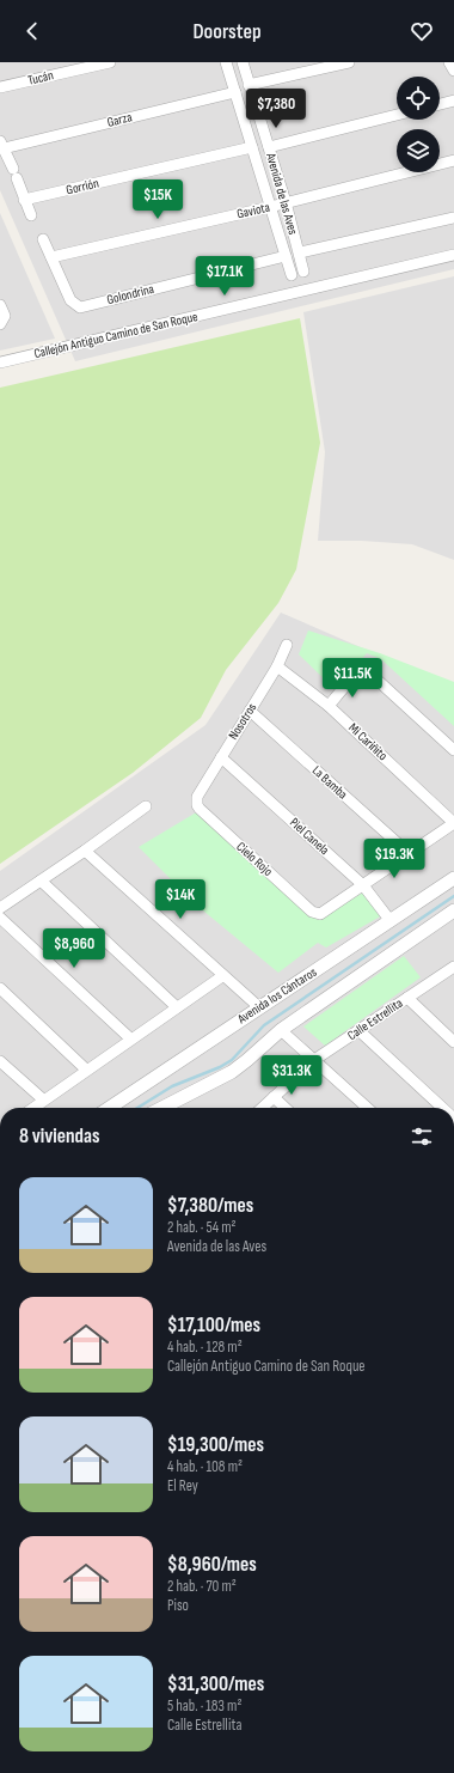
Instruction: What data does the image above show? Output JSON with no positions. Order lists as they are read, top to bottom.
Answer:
{
  "streets": {
    "street": [
      "Tucán",
      "Garza",
      "Gorrión",
      "Avenida de las Aves",
      "Gaviota",
      "Golondrina",
      "Callejón Antiguo Camino de San Roque",
      "Nosotros",
      "Mi Cariñito",
      "La Bamba",
      "Piel Canela",
      "Cielo Rojo",
      "Avenida los Cántaros",
      "Calle Estrellita"
    ]
  },
  "crossings": [
    ["Garza", "Avenida de las Aves"],
    ["Gorrión", "Avenida de las Aves"],
    ["Avenida de las Aves", "Gaviota"],
    ["Avenida de las Aves", "Golondrina"],
    ["Gaviota", "Golondrina"],
    ["Nosotros", "Mi Cariñito"],
    ["Nosotros", "La Bamba"],
    ["Nosotros", "Piel Canela"],
    ["Nosotros", "Cielo Rojo"],
    ["Piel Canela", "Cielo Rojo"],
    ["Piel Canela", "Avenida los Cántaros"]
  ],
  "page": {
    "header": "Doorstep",
    "price": [
      "$7,380",
      "$15K",
      "$17.1K",
      "$11.5K",
      "$19.3K",
      "$14K",
      "$8,960",
      "$31.3K"
    ],
    "heading": "8 viviendas",
    "list": [
      {
        "name": "$7,380/mes",
        "note": "2 hab. · 54 m² · Avenida de las Aves"
      },
      {
        "name": "$17,100/mes",
        "note": "4 hab. · 128 m² · Callejón Antiguo Camino de San Roque"
      },
      {
        "name": "$19,300/mes",
        "note": "4 hab. · 108 m² · El Rey"
      },
      {
        "name": "$8,960/mes",
        "note": "2 hab. · 70 m² · Piso"
      },
      {
        "name": "$31,300/mes",
        "note": "5 hab. · 183 m² · Calle Estrellita"
      }
    ]
  }
}
